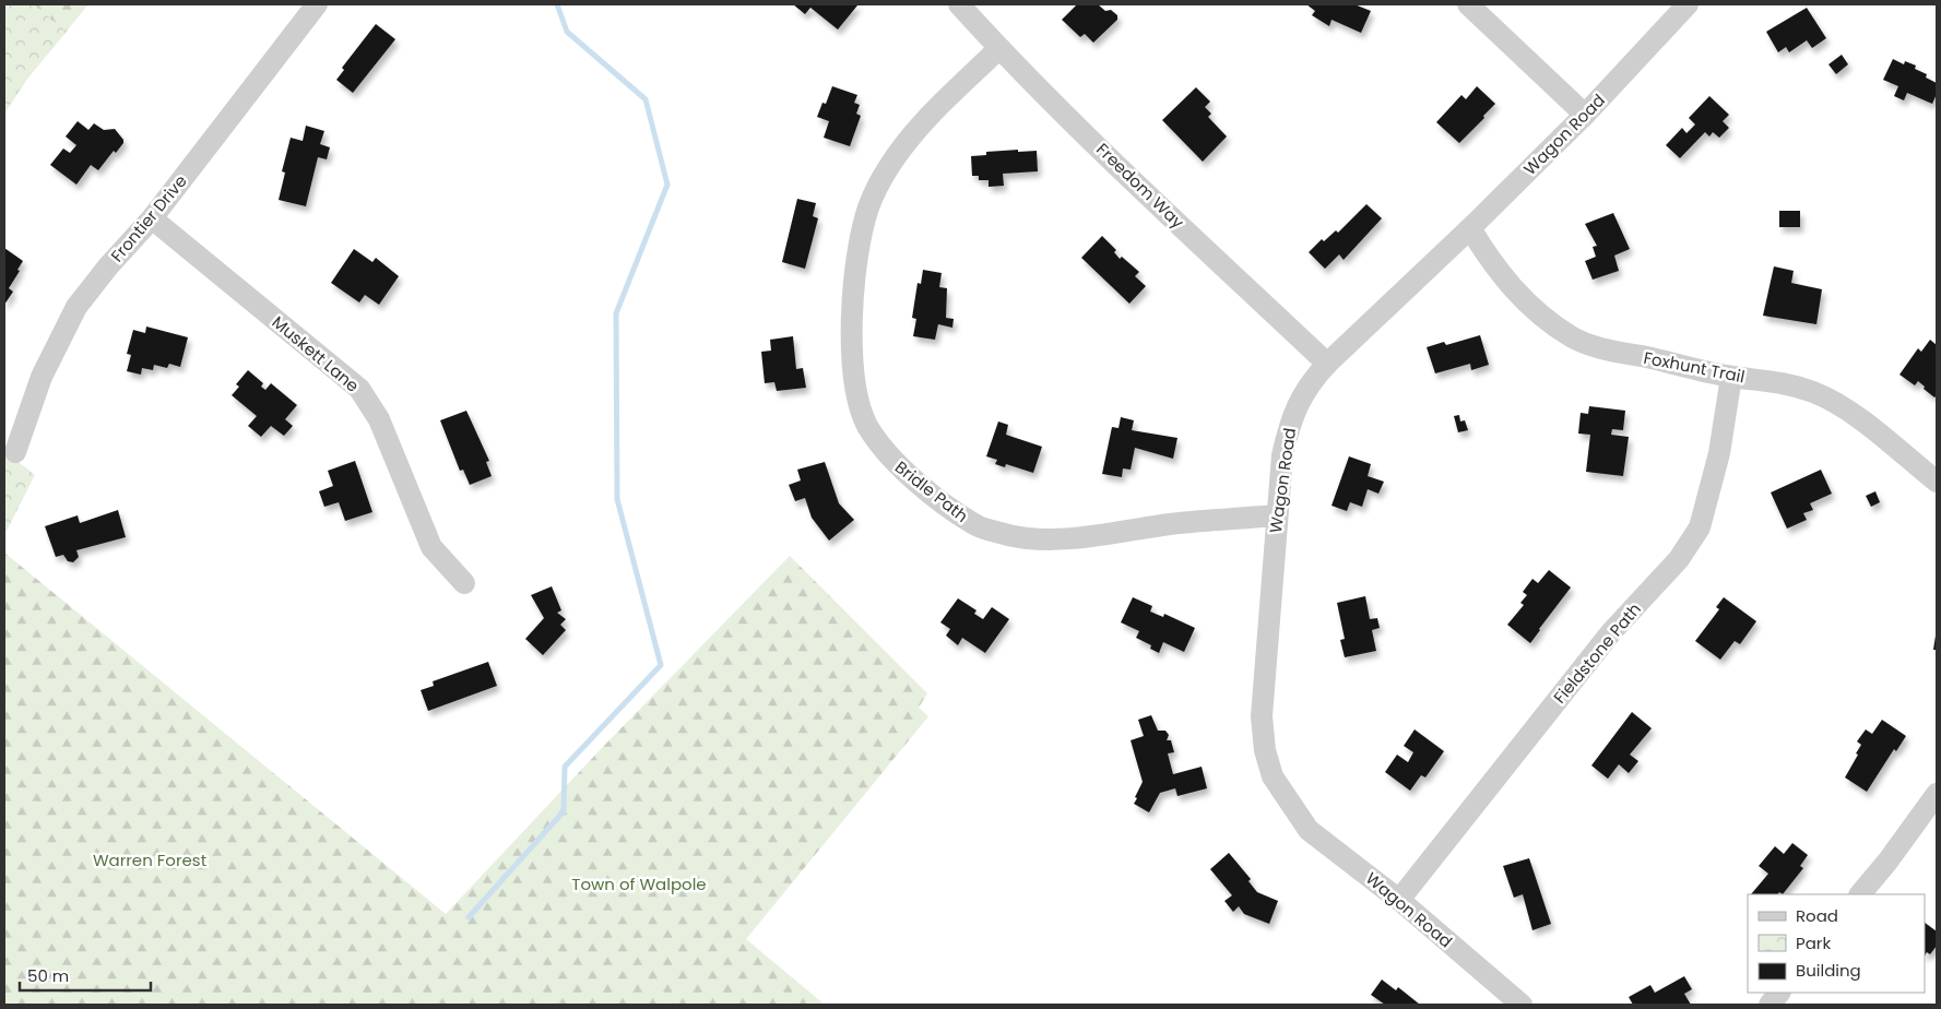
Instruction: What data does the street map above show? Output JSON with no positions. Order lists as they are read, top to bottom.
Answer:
{
  "streets": {
    "street": [
      "Wagon Road",
      "Freedom Way",
      "Frontier Drive",
      "Muskett Lane",
      "Foxhunt Trail",
      "Bridle Path",
      "Fieldstone Path"
    ]
  },
  "crossings": [
    ["Wagon Road", "Freedom Way"],
    ["Wagon Road", "Foxhunt Trail"],
    ["Wagon Road", "Bridle Path"],
    ["Wagon Road", "Fieldstone Path"],
    ["Freedom Way", "Bridle Path"],
    ["Frontier Drive", "Muskett Lane"],
    ["Foxhunt Trail", "Fieldstone Path"]
  ],
  "parks": ["Warren Forest", "Town of Walpole"],
  "legend": ["Road", "Park", "Building"],
  "scale_bar": "50 m"
}
